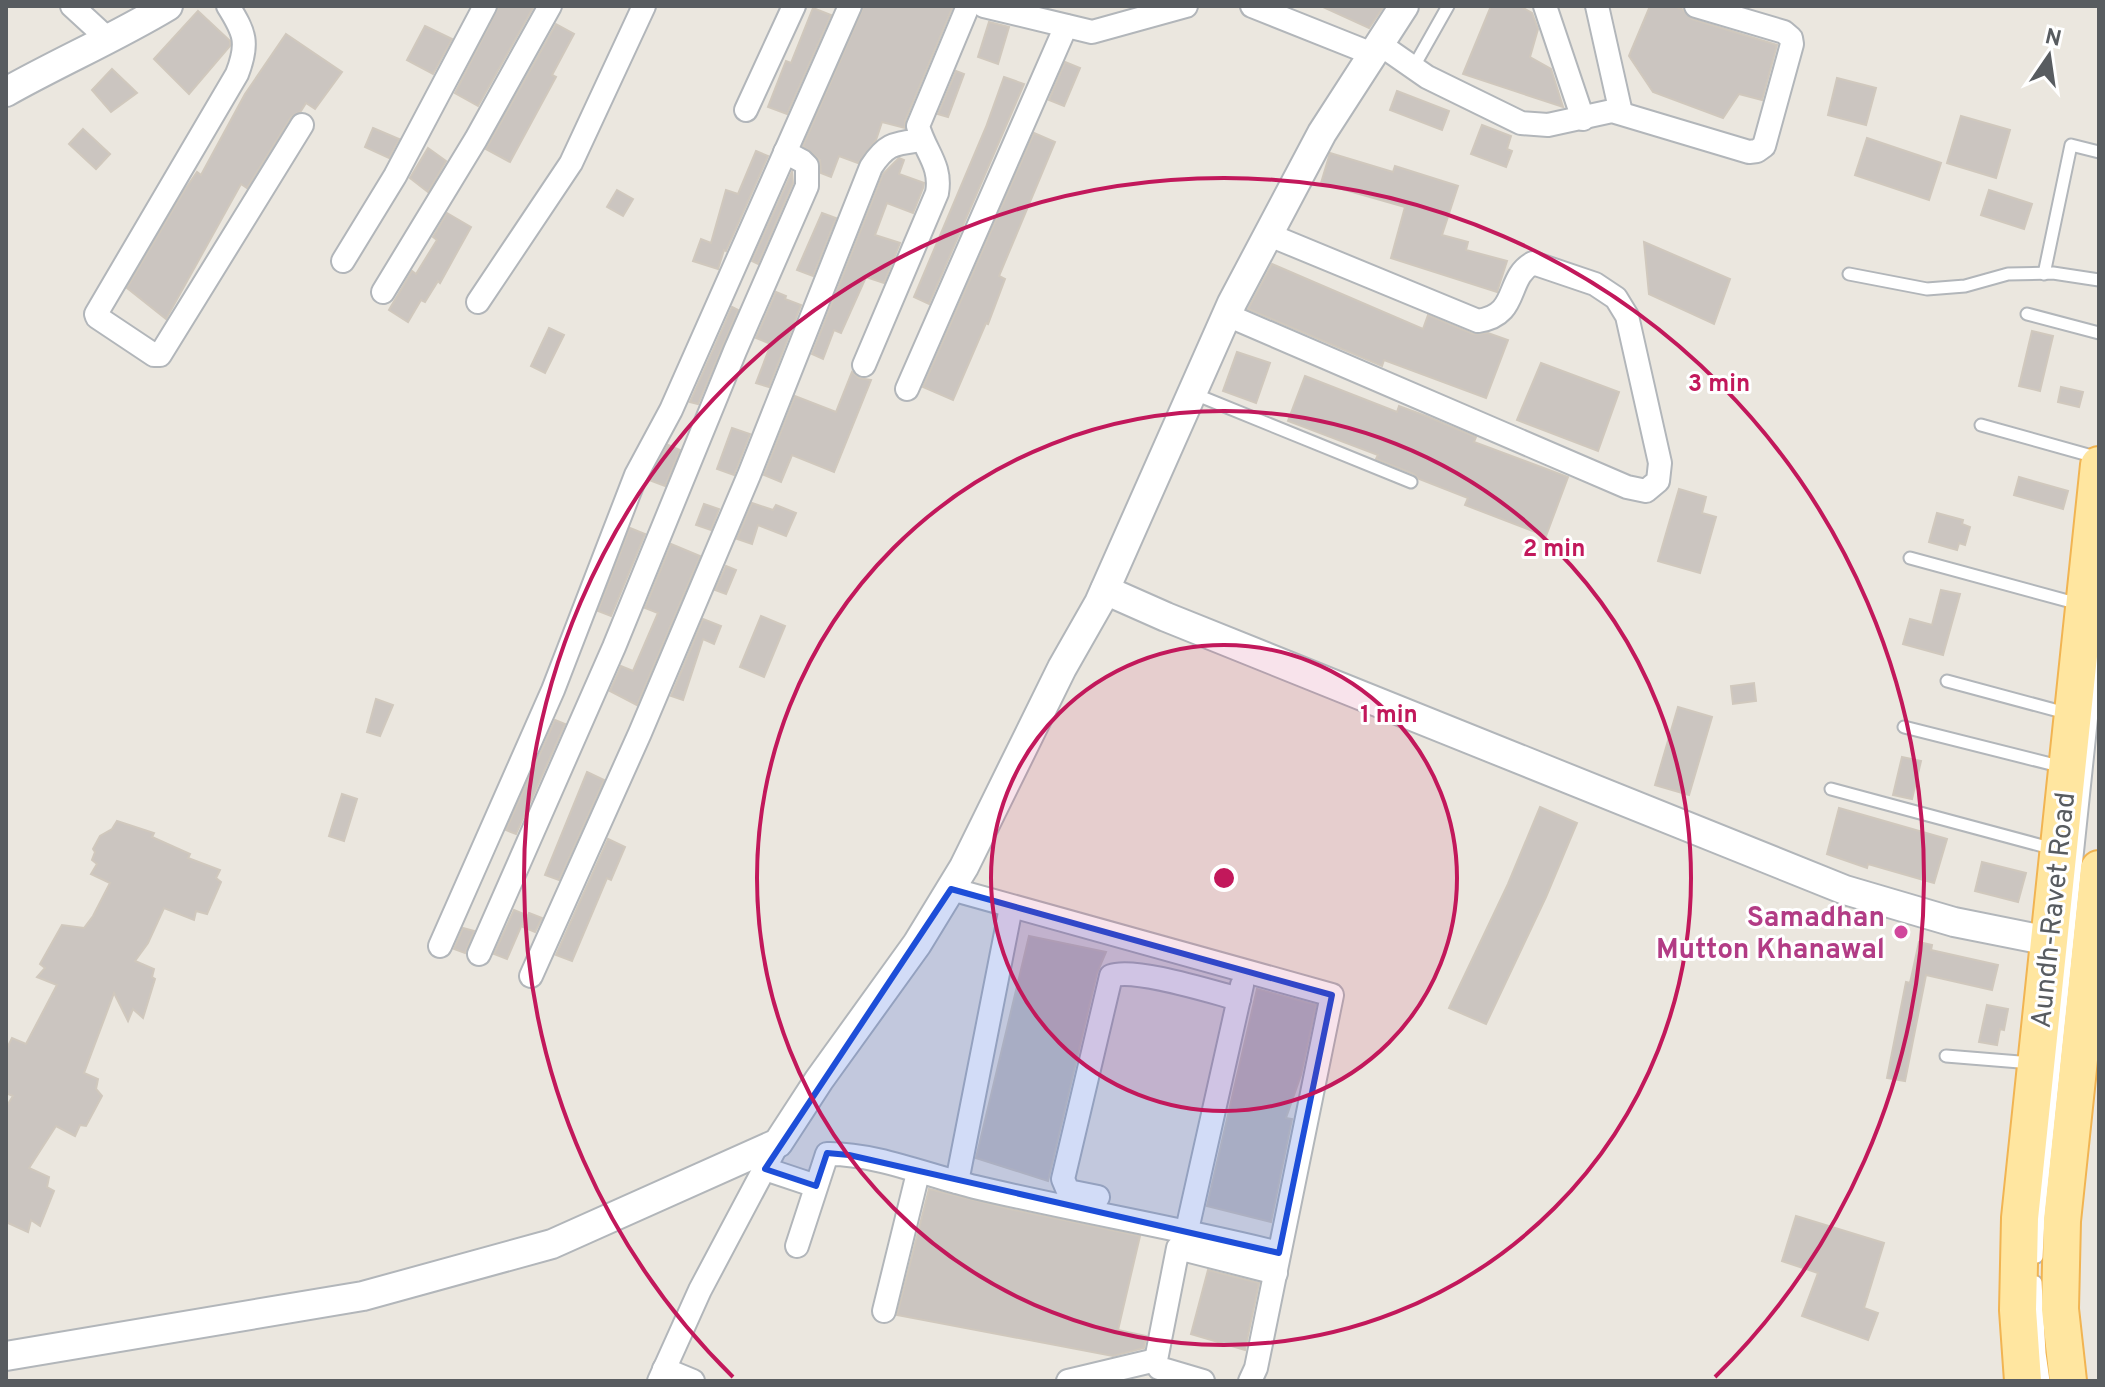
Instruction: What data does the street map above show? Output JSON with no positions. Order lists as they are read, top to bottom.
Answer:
{
  "streets": {
    "main road": ["Aundh-Ravet Road"]
  },
  "places": ["Samadhan Mutton Khanawal"],
  "north": "top",
  "rings": ["3 min", "2 min", "1 min"]
}
